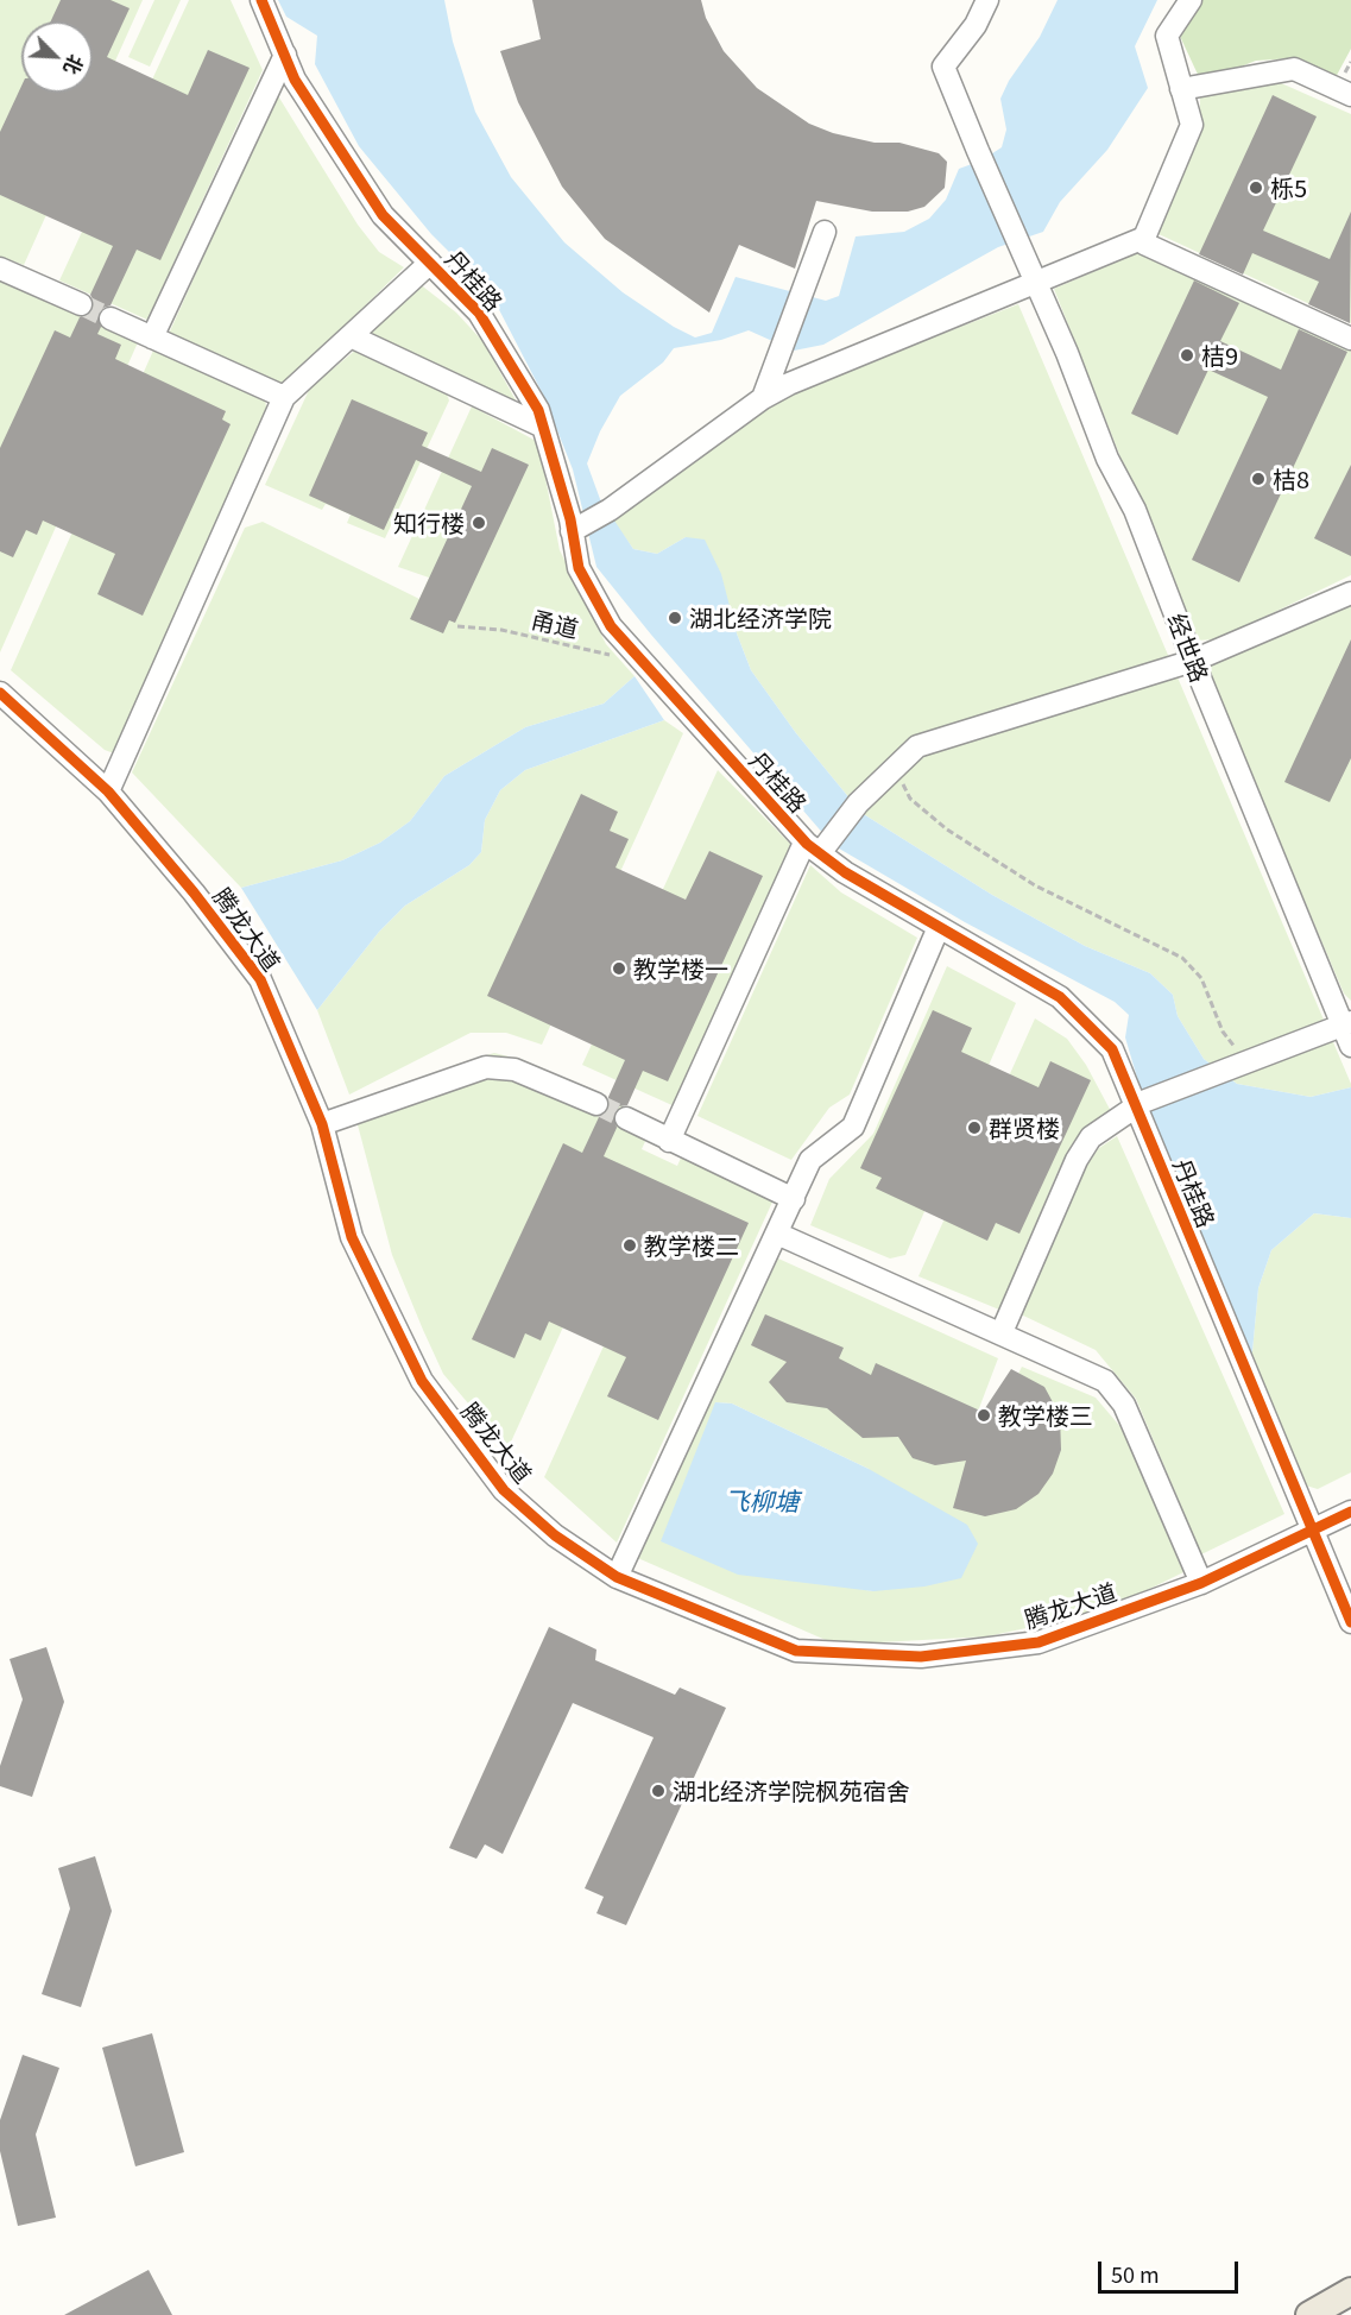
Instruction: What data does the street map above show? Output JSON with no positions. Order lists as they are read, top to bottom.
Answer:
{
  "streets": {
    "street": ["丹桂路", "经世路", "腾龙大道"],
    "path": ["甬道"]
  },
  "crossings": [
    ["丹桂路", "甬道"],
    ["丹桂路", "腾龙大道"]
  ],
  "water": ["飞柳塘"],
  "places": [
    "栎5",
    "桔9",
    "桔8",
    "知行楼",
    "湖北经济学院",
    "教学楼一",
    "群贤楼",
    "教学楼二",
    "教学楼三",
    "湖北经济学院枫苑宿舍"
  ],
  "scale_bar": "50 m",
  "north": "bottom right"
}
